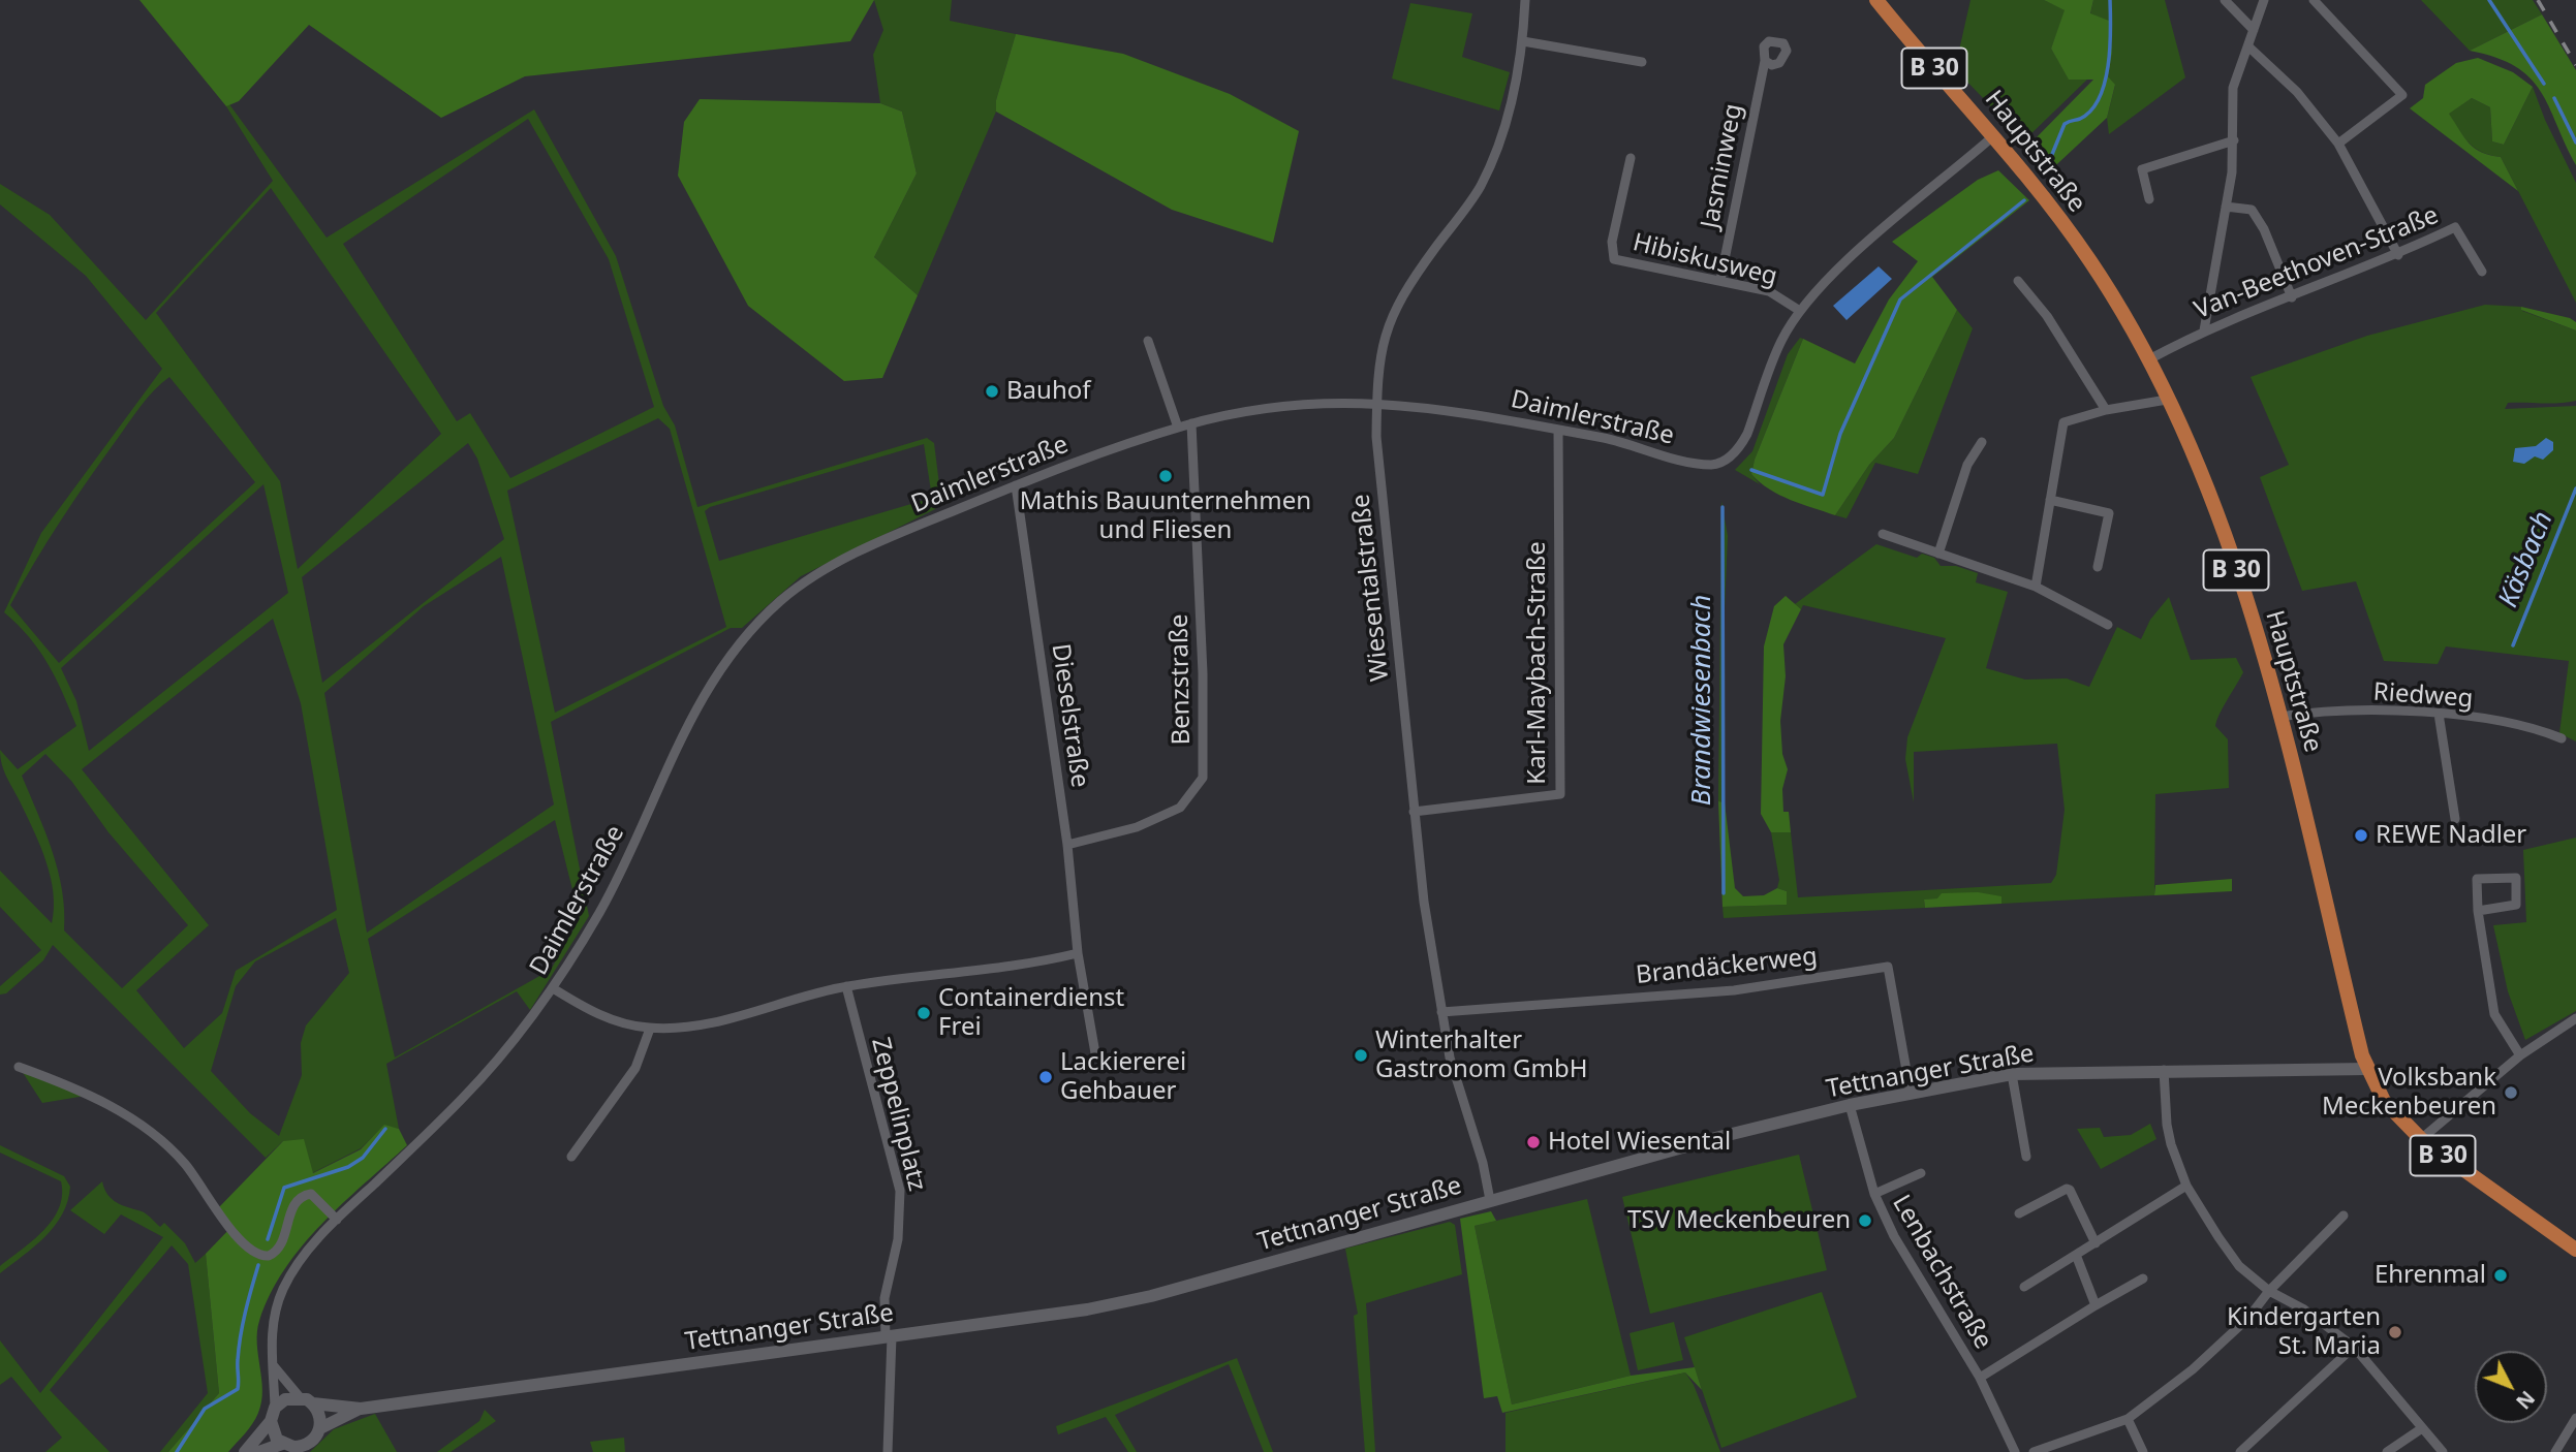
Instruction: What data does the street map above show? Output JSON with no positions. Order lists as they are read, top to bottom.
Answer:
{
  "streets": {
    "main road": ["B 30", "Hauptstraße", "Tettnanger Straße"],
    "street": [
      "Jasminweg",
      "Hibiskusweg",
      "Van-Beethoven-Straße",
      "Daimlerstraße",
      "Wiesentalstraße",
      "Karl-Maybach-Straße",
      "Benzstraße",
      "Riedweg",
      "Dieselstraße",
      "Brandäckerweg",
      "Zeppelinplatz",
      "Lenbachstraße"
    ]
  },
  "crossings": [
    ["Hauptstraße", "Van-Beethoven-Straße"],
    ["Hauptstraße", "Daimlerstraße"],
    ["Hauptstraße", "Riedweg"],
    ["Hauptstraße", "Tettnanger Straße"],
    ["Jasminweg", "Hibiskusweg"],
    ["Hibiskusweg", "Daimlerstraße"],
    ["Daimlerstraße", "Wiesentalstraße"],
    ["Daimlerstraße", "Karl-Maybach-Straße"],
    ["Daimlerstraße", "Benzstraße"],
    ["Daimlerstraße", "Dieselstraße"],
    ["Daimlerstraße", "Tettnanger Straße"],
    ["Wiesentalstraße", "Karl-Maybach-Straße"],
    ["Wiesentalstraße", "Brandäckerweg"],
    ["Wiesentalstraße", "Tettnanger Straße"],
    ["Benzstraße", "Dieselstraße"],
    ["Brandäckerweg", "Tettnanger Straße"],
    ["Tettnanger Straße", "Zeppelinplatz"],
    ["Tettnanger Straße", "Lenbachstraße"]
  ],
  "water": ["Käsbach", "Brandwiesenbach"],
  "places": [
    "Bauhof",
    "Mathis Bauunternehmen und Fliesen",
    "REWE Nadler",
    "Containerdienst Frei",
    "Winterhalter Gastronom GmbH",
    "Lackiererei Gehbauer",
    "Volksbank Meckenbeuren",
    "Hotel Wiesental",
    "TSV Meckenbeuren",
    "Ehrenmal",
    "Kindergarten St. Maria"
  ],
  "north": "bottom right"
}
